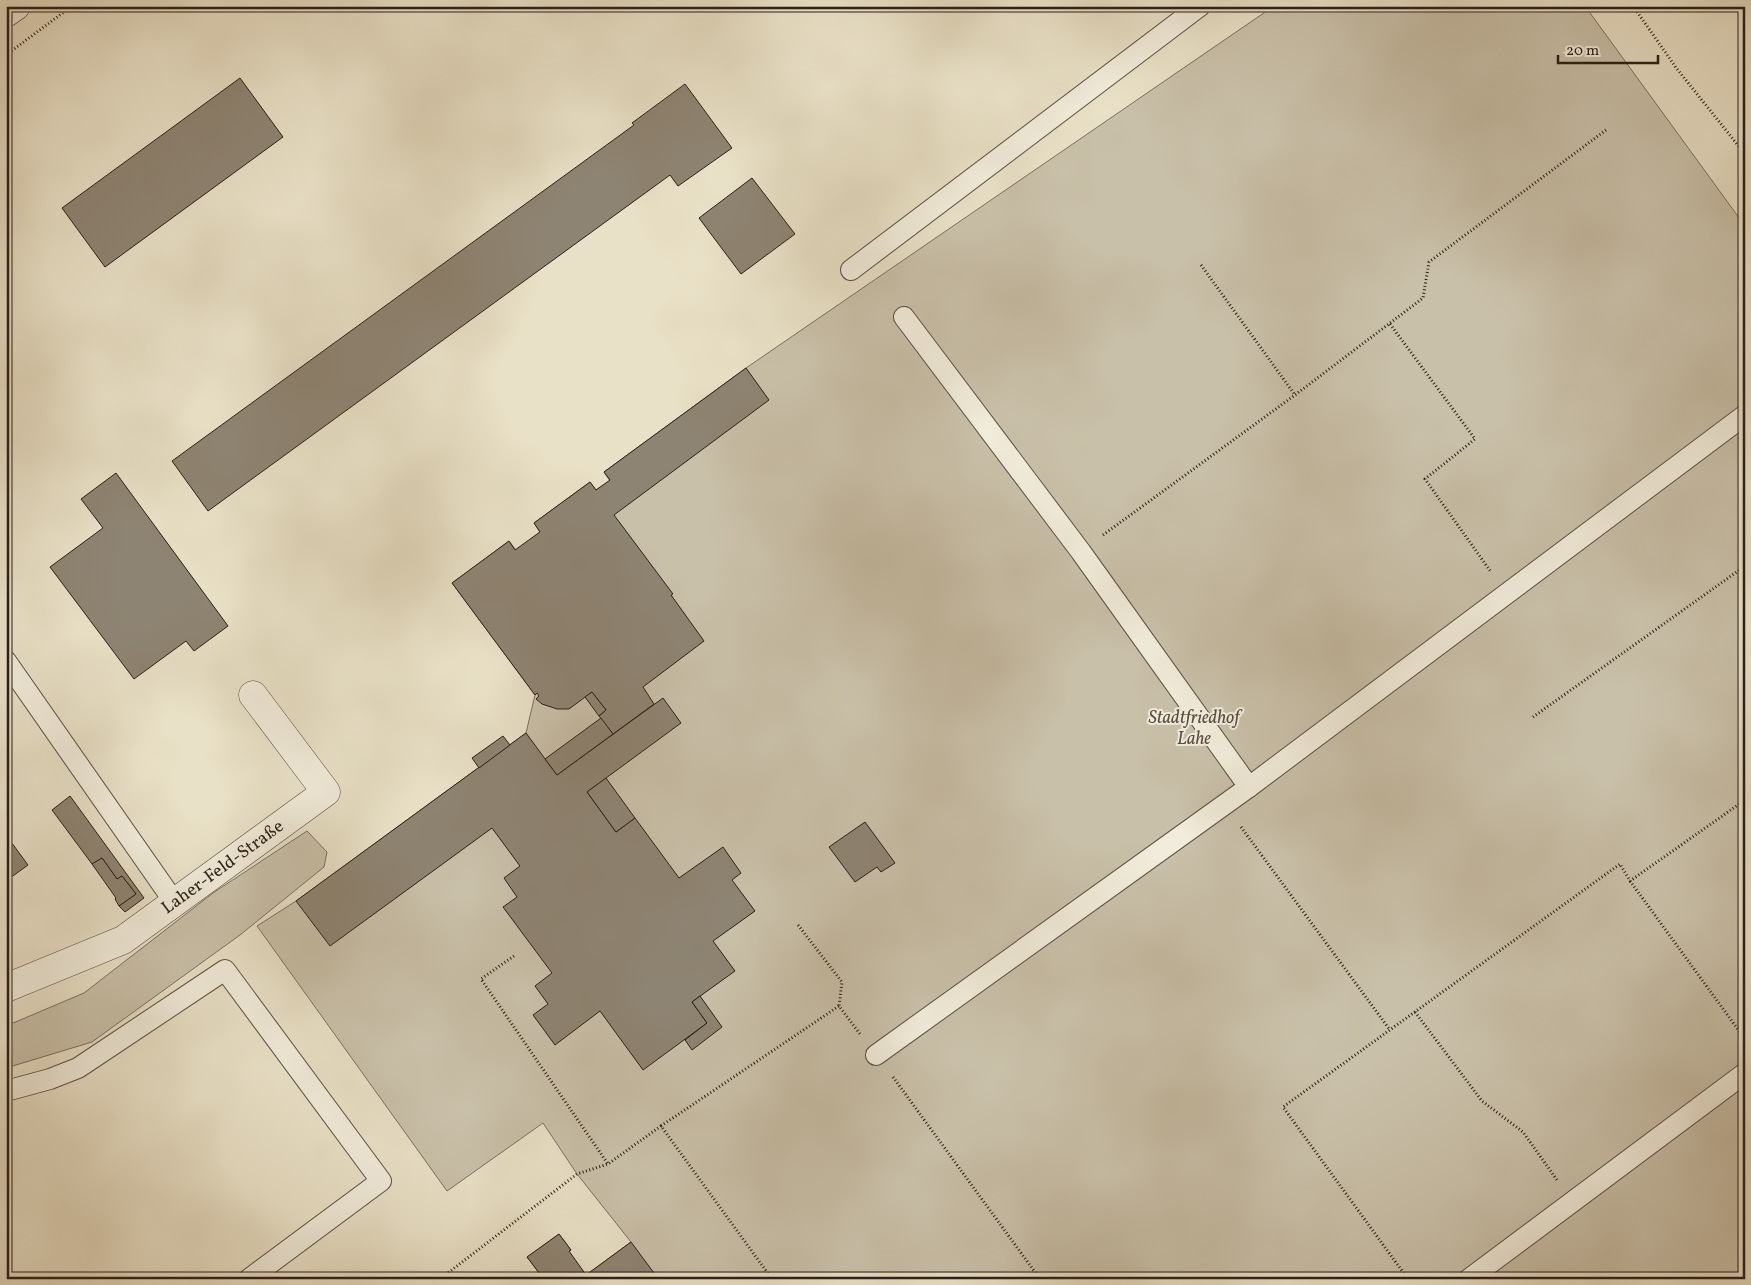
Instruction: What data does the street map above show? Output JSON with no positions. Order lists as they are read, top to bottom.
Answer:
{
  "streets": {
    "street": ["Laher-Feld-Straße"]
  },
  "parks": ["Stadtfriedhof Lahe"],
  "scale_bar": "20 m"
}
